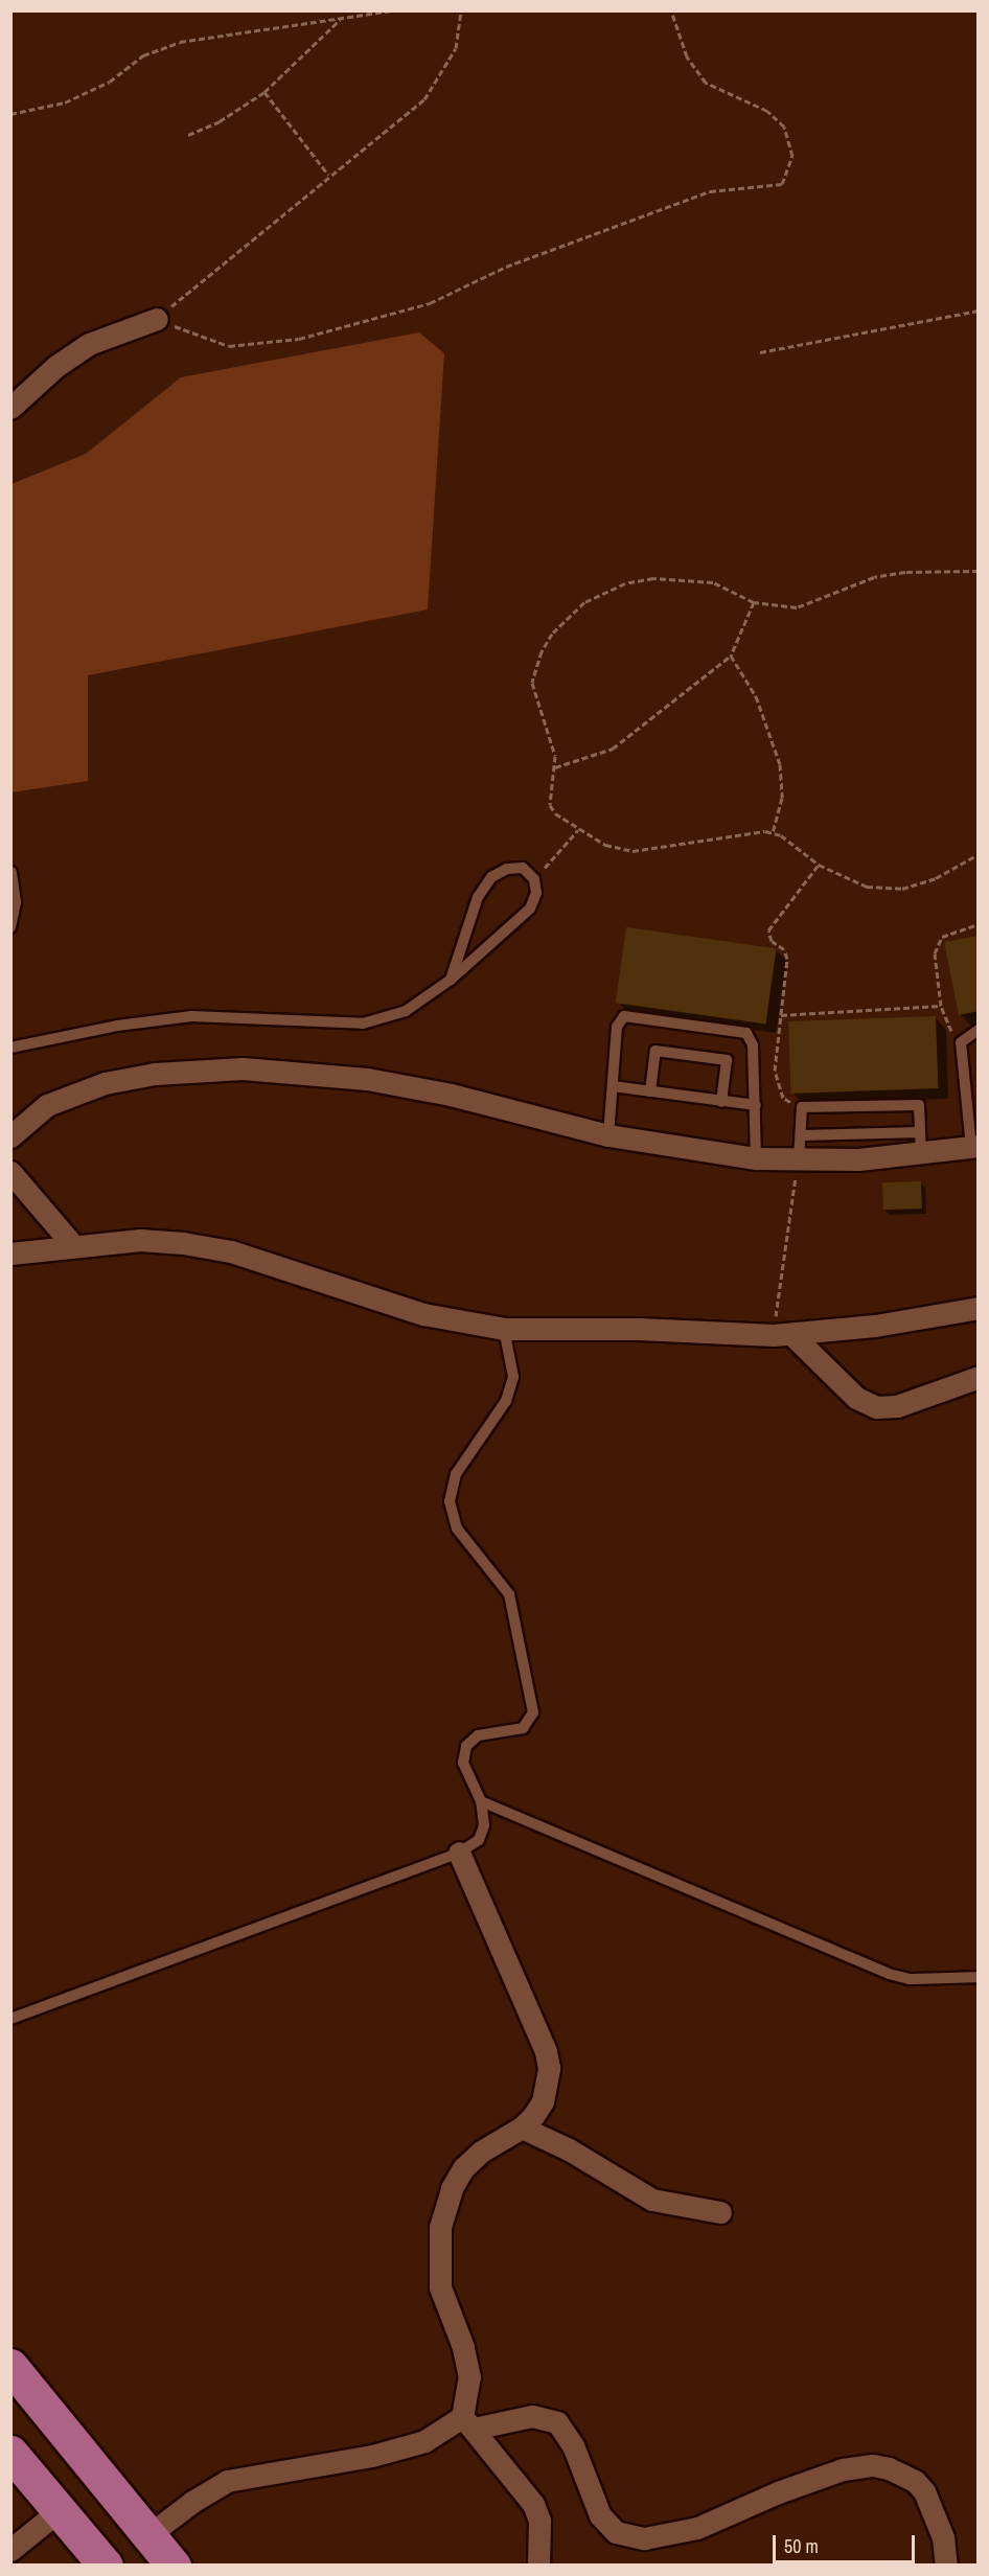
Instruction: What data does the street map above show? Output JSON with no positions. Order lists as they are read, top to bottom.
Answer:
{
  "scale_bar": "50 m"
}
